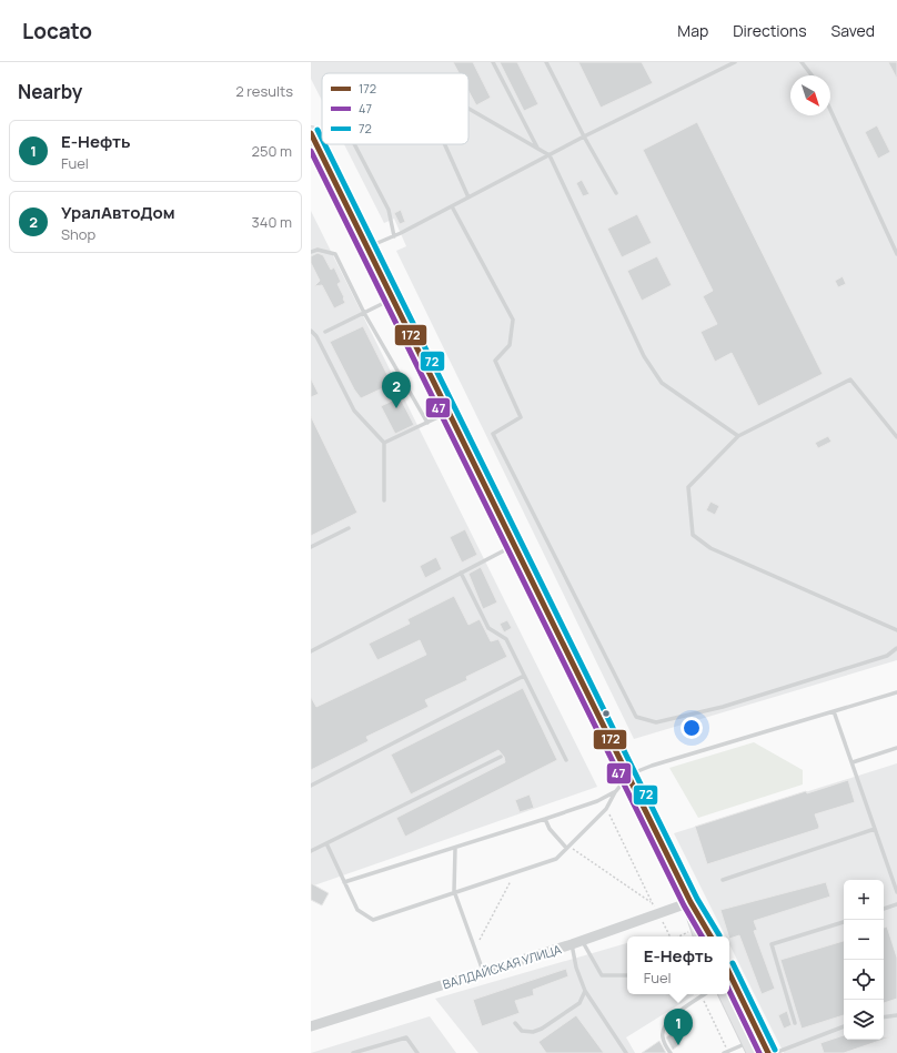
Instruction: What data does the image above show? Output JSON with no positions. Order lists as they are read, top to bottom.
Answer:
{
  "streets": {
    "street": ["ВАЛДАЙСКАЯ УЛИЦА"]
  },
  "lines": ["transit line 72", "transit line 172", "transit line 47"],
  "legend": ["172", "47", "72"],
  "north": "bottom right",
  "page": {
    "header": "Locato",
    "nav": ["Map", "Directions", "Saved"],
    "heading": ["Nearby", "2 results"],
    "list": [
      {
        "mark": "1",
        "name": "E-Нефть",
        "note": "Fuel",
        "value": "250 m"
      },
      {
        "mark": "2",
        "name": "УралАвтоДом",
        "note": "Shop",
        "value": "340 m"
      }
    ],
    "pins": ["2", "1"],
    "map_buttons": ["+", "−"],
    "popup": ["E-Нефть", "Fuel"]
  }
}
